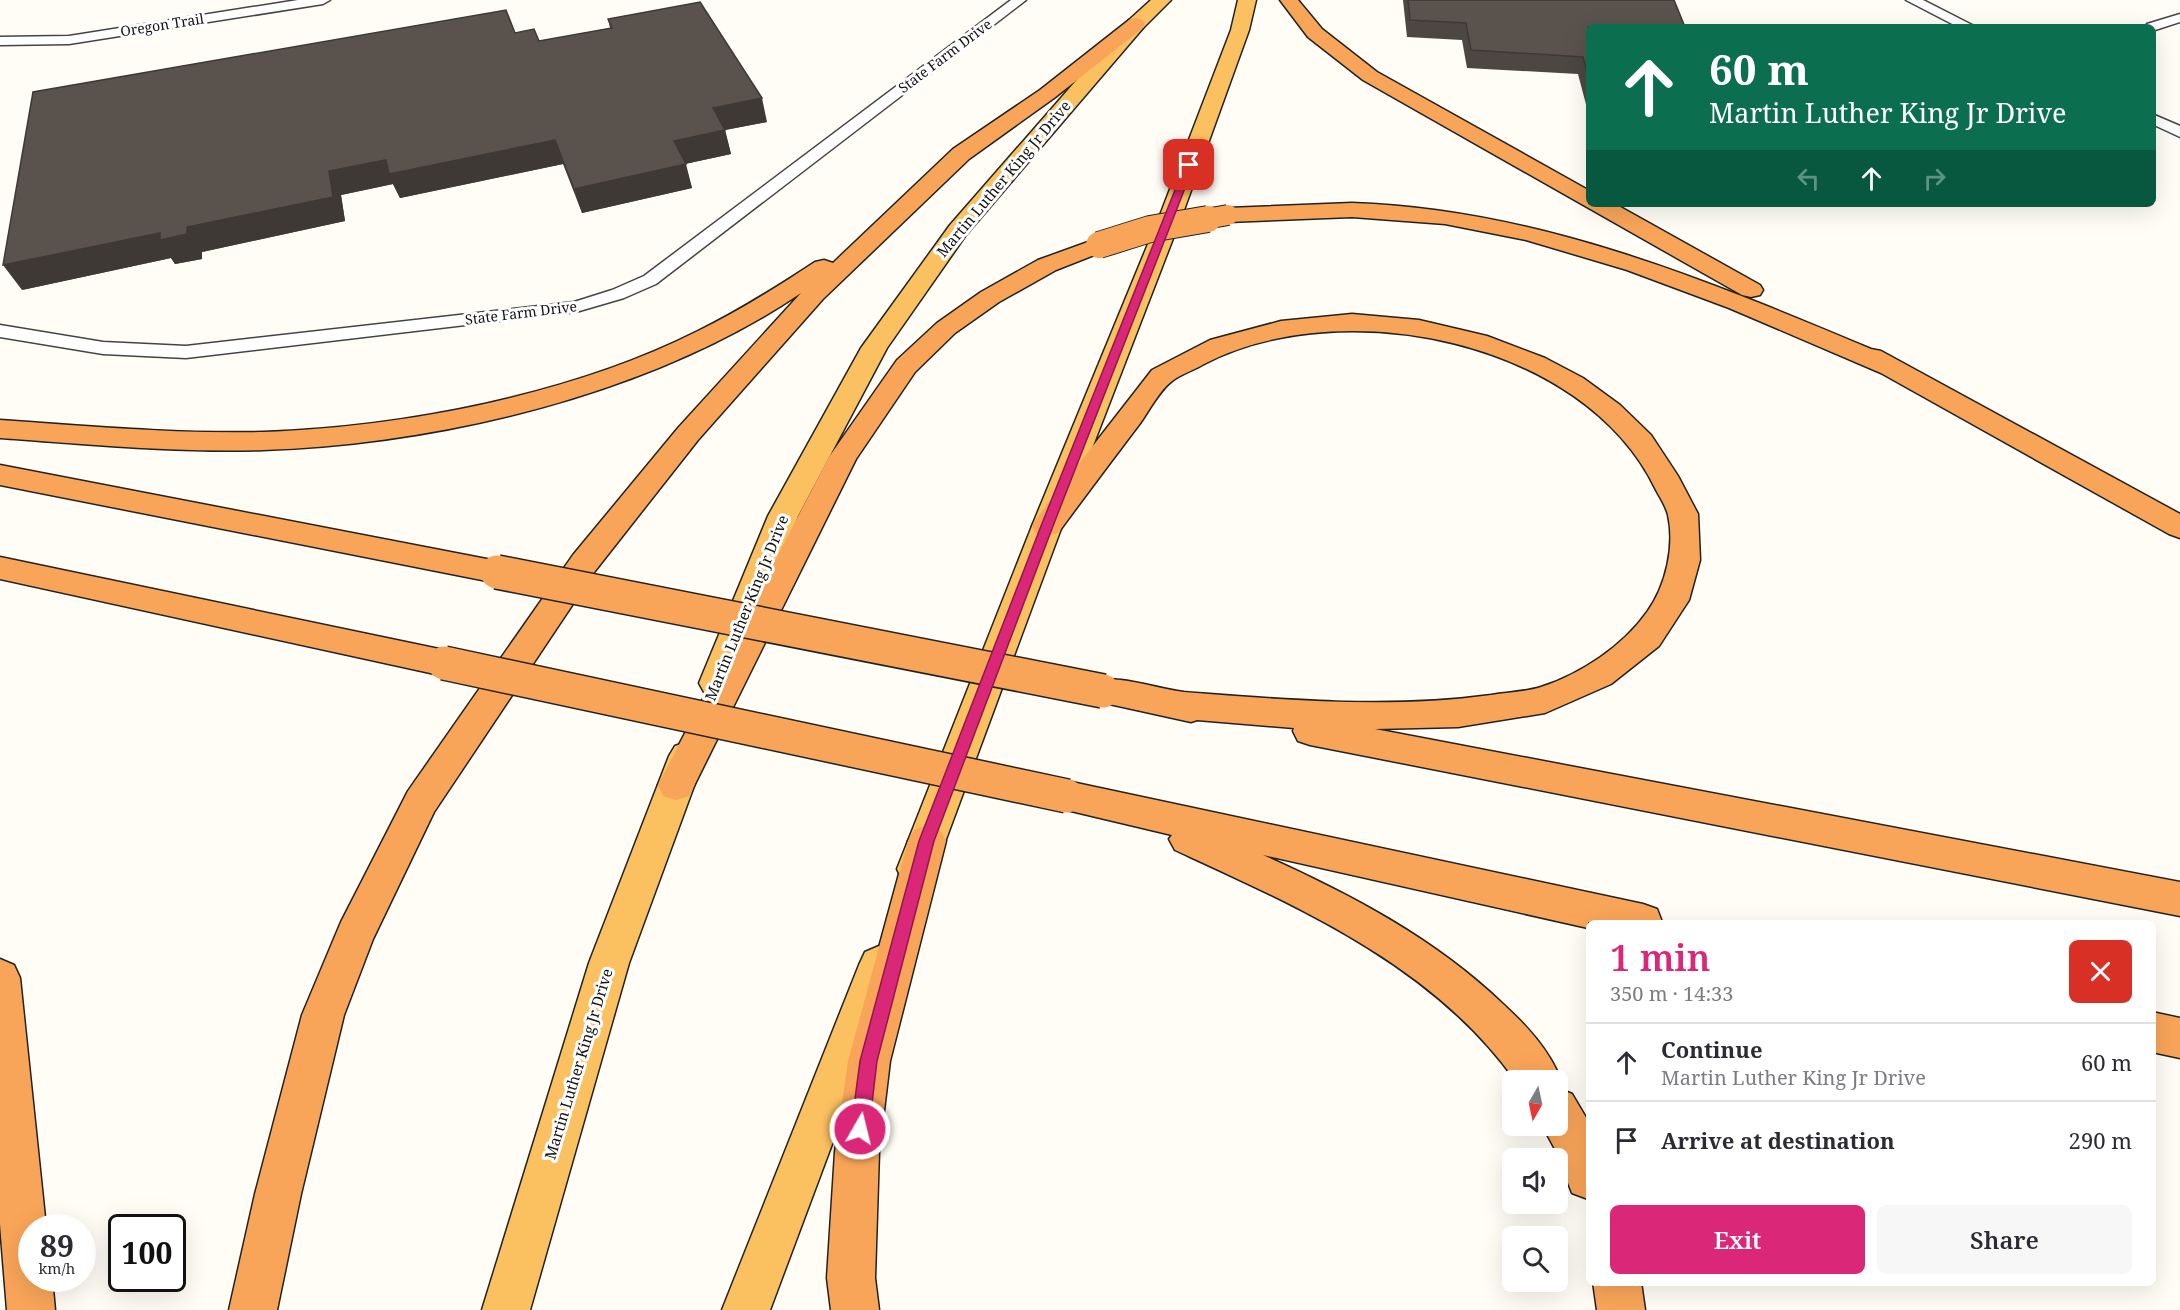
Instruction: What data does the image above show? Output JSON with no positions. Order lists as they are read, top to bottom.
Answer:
{
  "streets": {
    "highway": ["Martin Luther King Jr Drive"],
    "street": ["Oregon Trail", "State Farm Drive"]
  },
  "north": "bottom",
  "page": {
    "turn": ["60 m", "Martin Luther King Jr Drive"],
    "heading": ["1 min", "350 m · 14:33"],
    "list": [
      {
        "name": "Continue",
        "note": "Martin Luther King Jr Drive",
        "value": "60 m"
      },
      {
        "name": "Arrive at destination",
        "value": "290 m"
      }
    ],
    "buttons": ["Exit", "Share"],
    "speed": "89 km/h",
    "limit": "100"
  }
}
